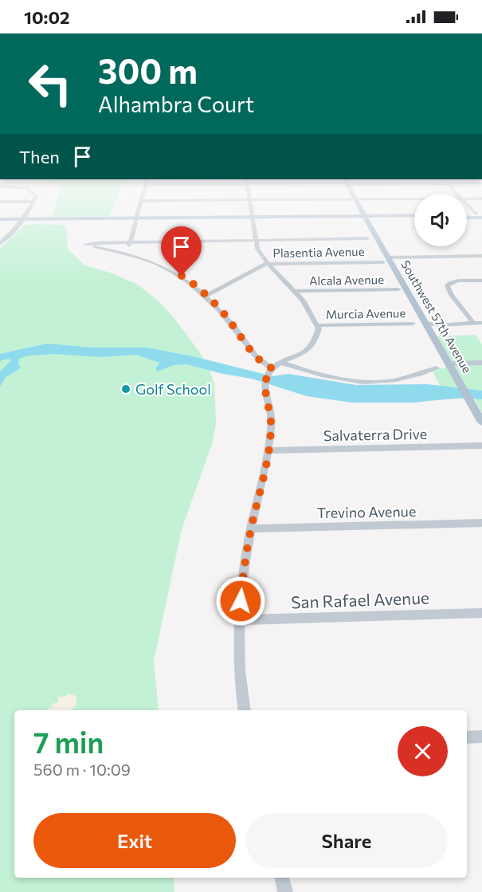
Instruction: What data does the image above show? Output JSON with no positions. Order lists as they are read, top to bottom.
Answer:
{
  "streets": {
    "main road": ["Southwest 57th Avenue"],
    "street": [
      "Plasentia Avenue",
      "Alcala Avenue",
      "Murcia Avenue",
      "Salvaterra Drive",
      "Trevino Avenue",
      "San Rafael Avenue"
    ]
  },
  "crossings": [
    ["Plasentia Avenue", "Southwest 57th Avenue"]
  ],
  "places": ["Golf School"],
  "page": {
    "status": "10:02",
    "turn": ["300 m", "Alhambra Court"],
    "then": "Then",
    "heading": ["7 min", "560 m · 10:09"],
    "buttons": ["Exit", "Share"]
  }
}
